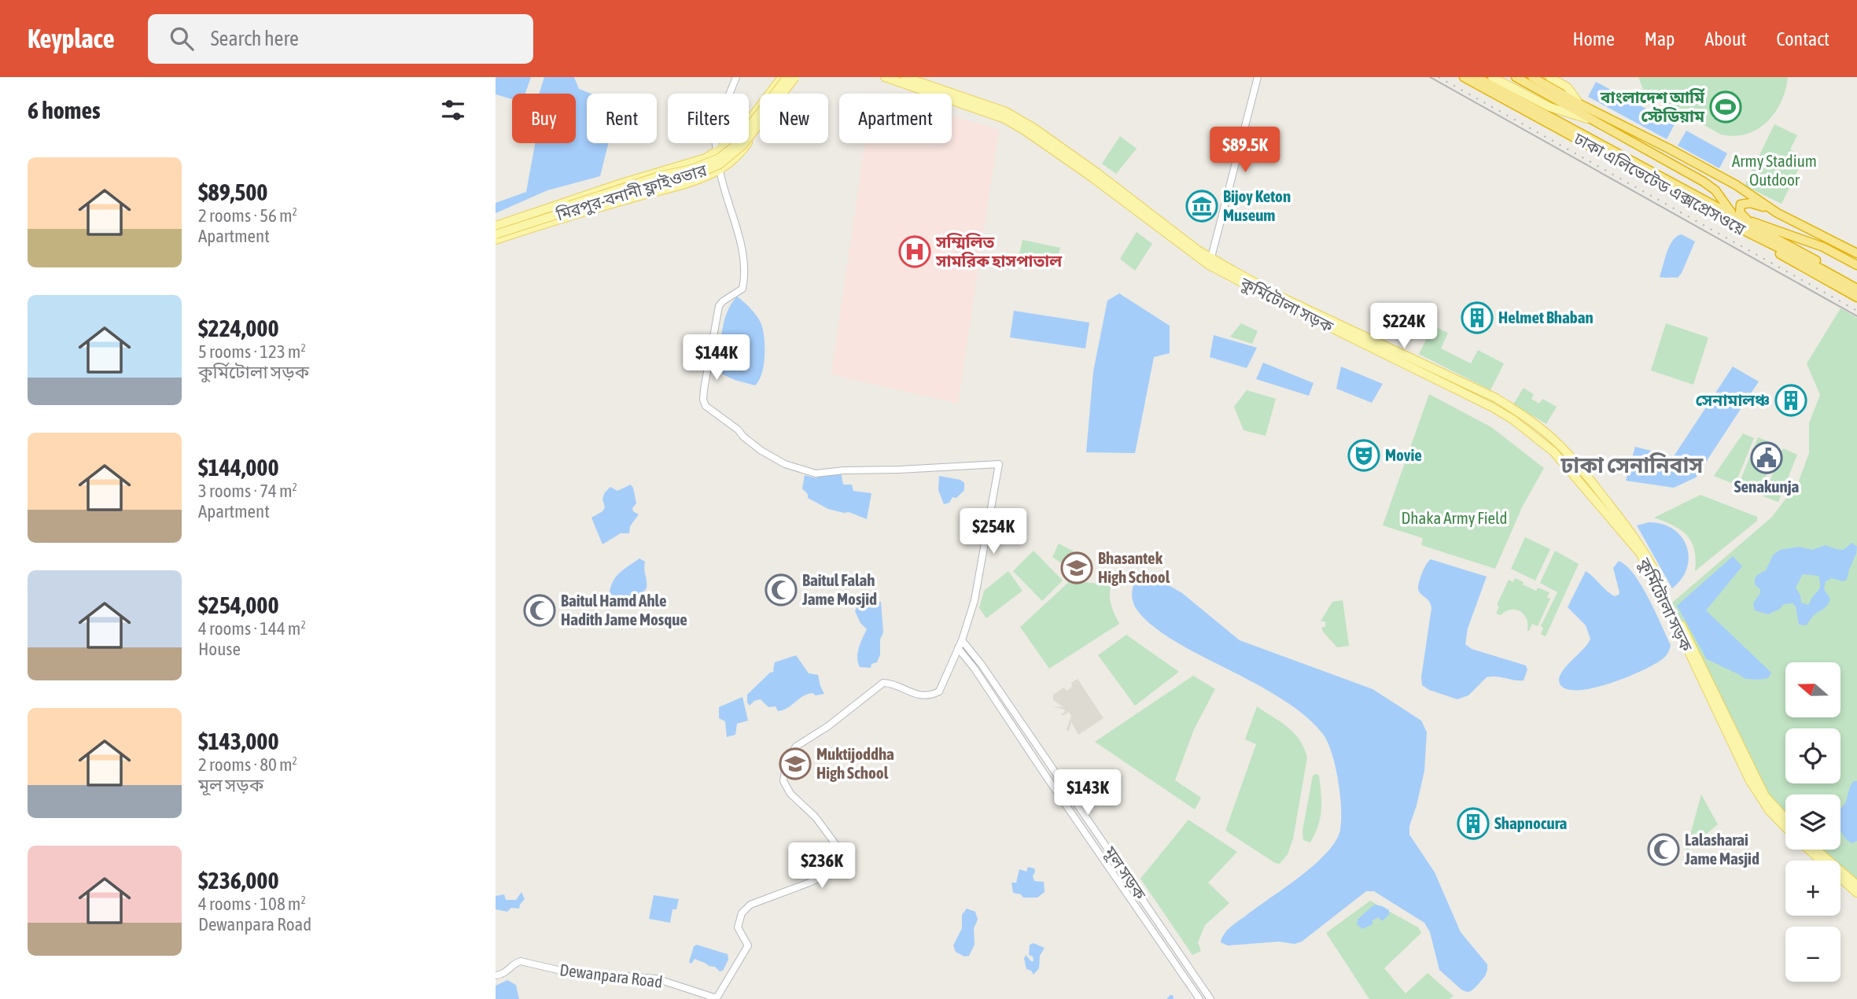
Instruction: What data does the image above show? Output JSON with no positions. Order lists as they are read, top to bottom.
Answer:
{
  "streets": {
    "highway": ["ঢাকা এলিভেটেড এক্সপ্রেসওয়ে"],
    "main road": ["মিরপুর-বনানী ফ্লাইওভার", "কুর্মিটোলা সড়ক"],
    "street": ["মূল সড়ক", "Dewanpara Road"]
  },
  "crossings": [
    ["মূল সড়ক", "Dewanpara Road"]
  ],
  "districts": ["ঢাকা সেনানিবাস"],
  "parks": ["Army Stadium Outdoor", "Dhaka Army Field"],
  "places": {
    "sports": ["বাংলাদেশ আর্মি স্টেডিয়াম"],
    "museum": ["Bijoy Keton Museum"],
    "hospital": ["সম্মিলিত সামরিক হাসপাতাল"],
    "building": ["Helmet Bhaban", "সেনামালঞ্চ", "Shapnocura"],
    "theatre": ["Movie"],
    "public building": ["Senakunja"],
    "school or university": ["Bhasantek High School", "Muktijoddha High School"],
    "mosque": ["Baitul Falah Jame Mosjid", "Baitul Hamd Ahle Hadith Jame Mosque", "Lalasharai Jame Masjid"]
  },
  "north": "left",
  "page": {
    "header": "Keyplace",
    "search": "Search here",
    "nav": [
      "Home",
      "Map",
      "About",
      "Contact"
    ],
    "heading": "6 homes",
    "chip": [
      "Buy",
      "Rent",
      "Filters",
      "New",
      "Apartment"
    ],
    "price": [
      "$89.5K",
      "$224K",
      "$144K",
      "$254K",
      "$143K",
      "$236K"
    ],
    "list": [
      {
        "name": "$89,500",
        "note": "2 rooms · 56 m² · Apartment"
      },
      {
        "name": "$224,000",
        "note": "5 rooms · 123 m² · কুর্মিটোলা সড়ক"
      },
      {
        "name": "$144,000",
        "note": "3 rooms · 74 m² · Apartment"
      },
      {
        "name": "$254,000",
        "note": "4 rooms · 144 m² · House"
      },
      {
        "name": "$143,000",
        "note": "2 rooms · 80 m² · মূল সড়ক"
      },
      {
        "name": "$236,000",
        "note": "4 rooms · 108 m² · Dewanpara Road"
      }
    ],
    "map_buttons": ["+", "−"]
  }
}
